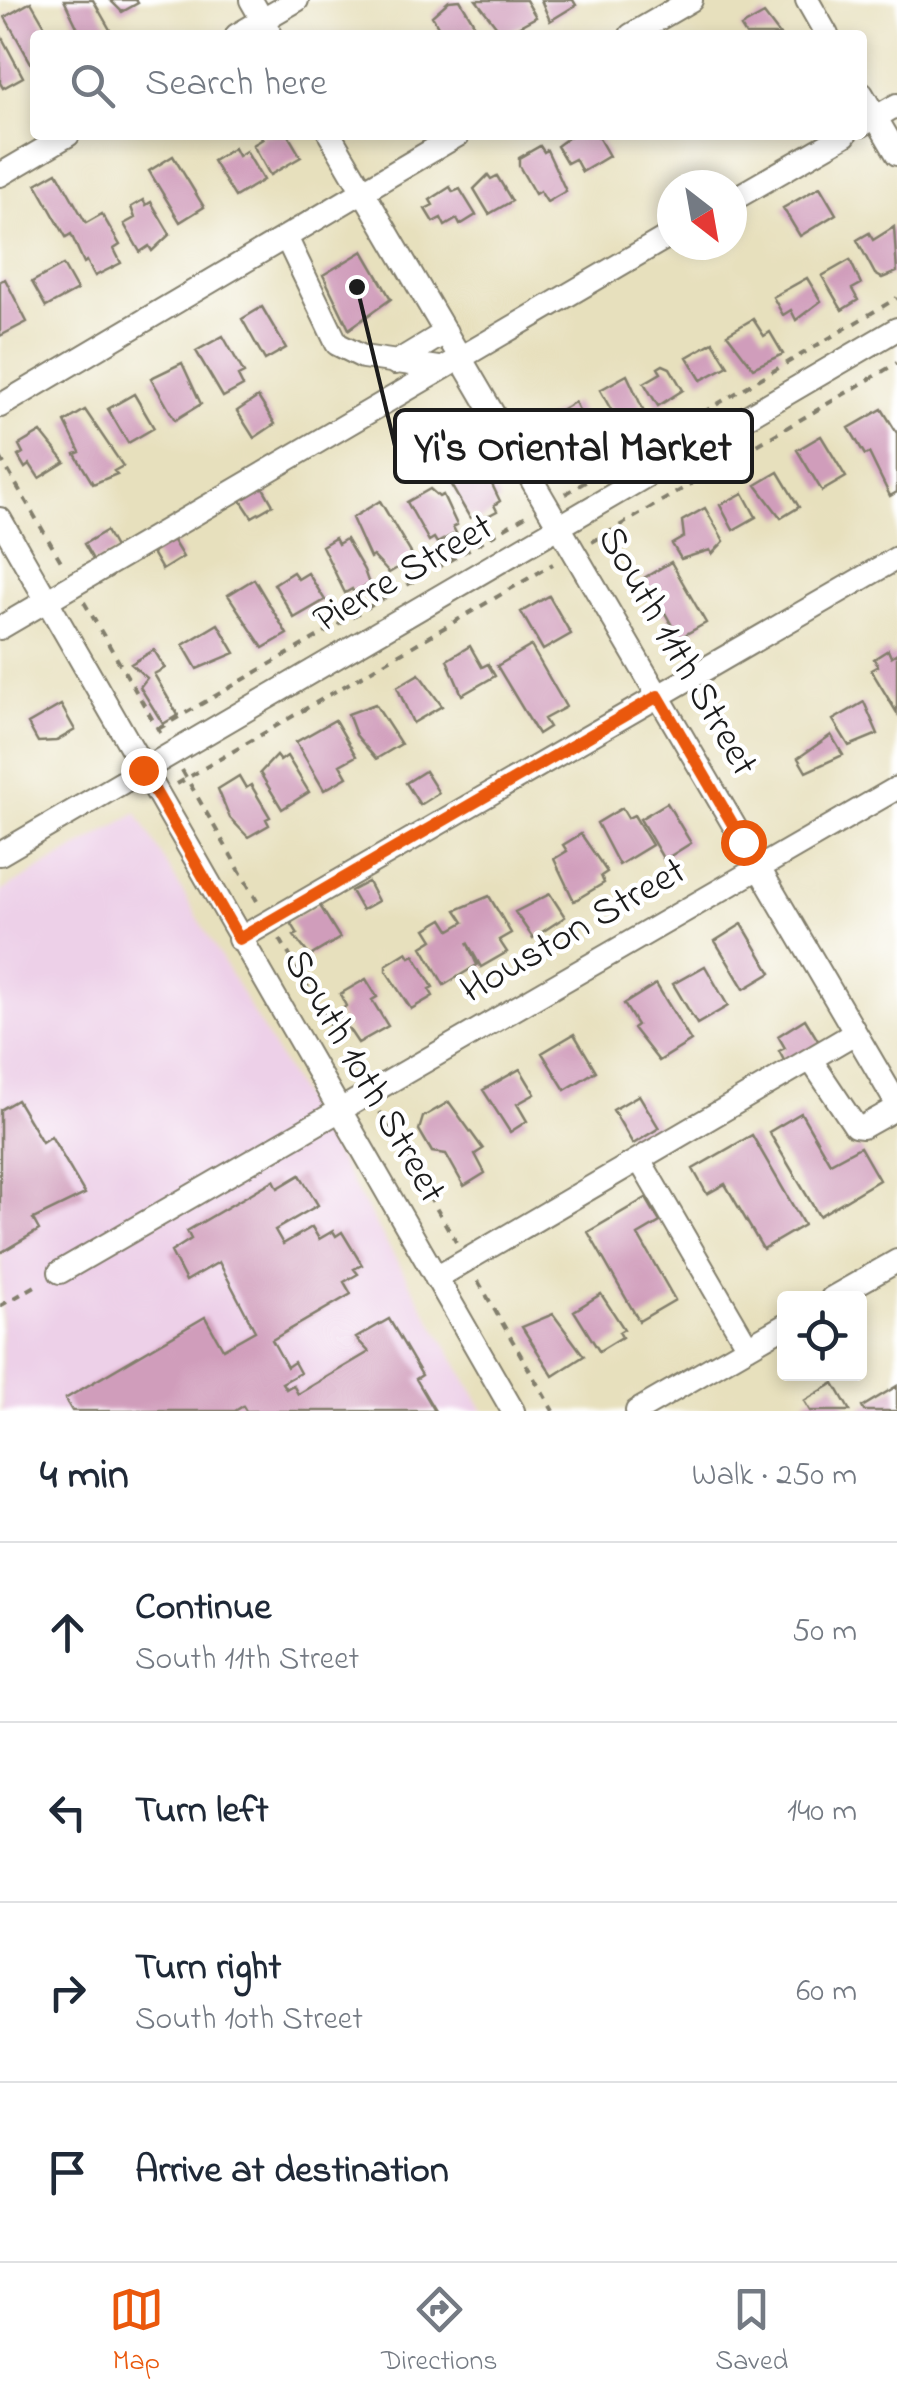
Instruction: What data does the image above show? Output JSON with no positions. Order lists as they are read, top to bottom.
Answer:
{
  "streets": {
    "street": [
      "Pierre Street",
      "South 11th Street",
      "Houston Street",
      "South 10th Street"
    ]
  },
  "crossings": [
    ["Pierre Street", "South 11th Street"],
    ["Pierre Street", "South 10th Street"],
    ["South 11th Street", "Houston Street"],
    ["Houston Street", "South 10th Street"]
  ],
  "places": ["Yi's Oriental Market"],
  "north": "bottom right",
  "page": {
    "search": "Search here",
    "heading": ["4 min", "Walk · 250 m"],
    "list": [
      ["Continue", "South 11th Street", "50 m"],
      ["Turn left", "140 m"],
      ["Turn right", "South 10th Street", "60 m"],
      "Arrive at destination"
    ],
    "nav": ["Map", "Directions", "Saved"]
  }
}
